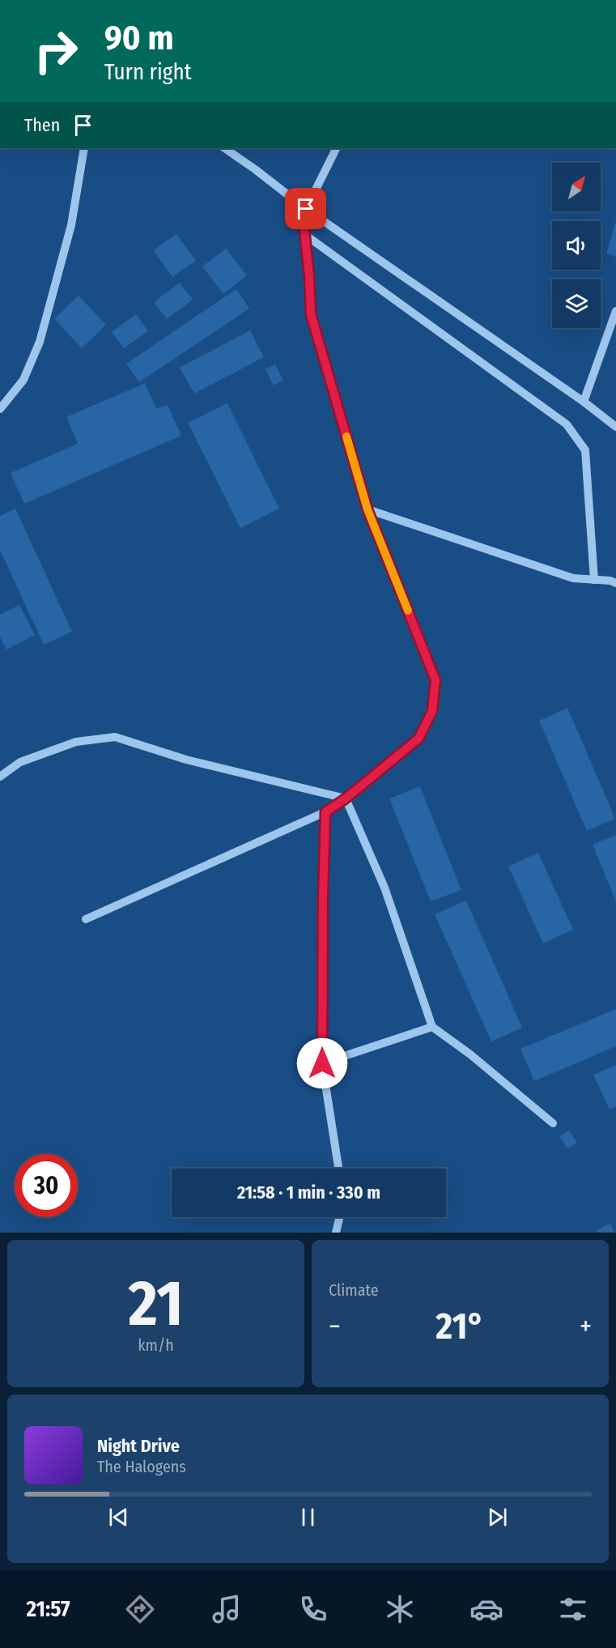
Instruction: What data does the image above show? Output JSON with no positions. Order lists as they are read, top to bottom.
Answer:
{
  "north": "top right",
  "page": {
    "turn": ["90 m", "Turn right"],
    "then": "Then",
    "limit": "30",
    "trip": "21:58 · 1 min · 330 m",
    "tile": [
      ["21", "km/h"],
      "Climate"
    ],
    "heat": ["−", "21°", "+"],
    "song": ["Night Drive", "The Halogens"],
    "tabs": "21:57"
  }
}
